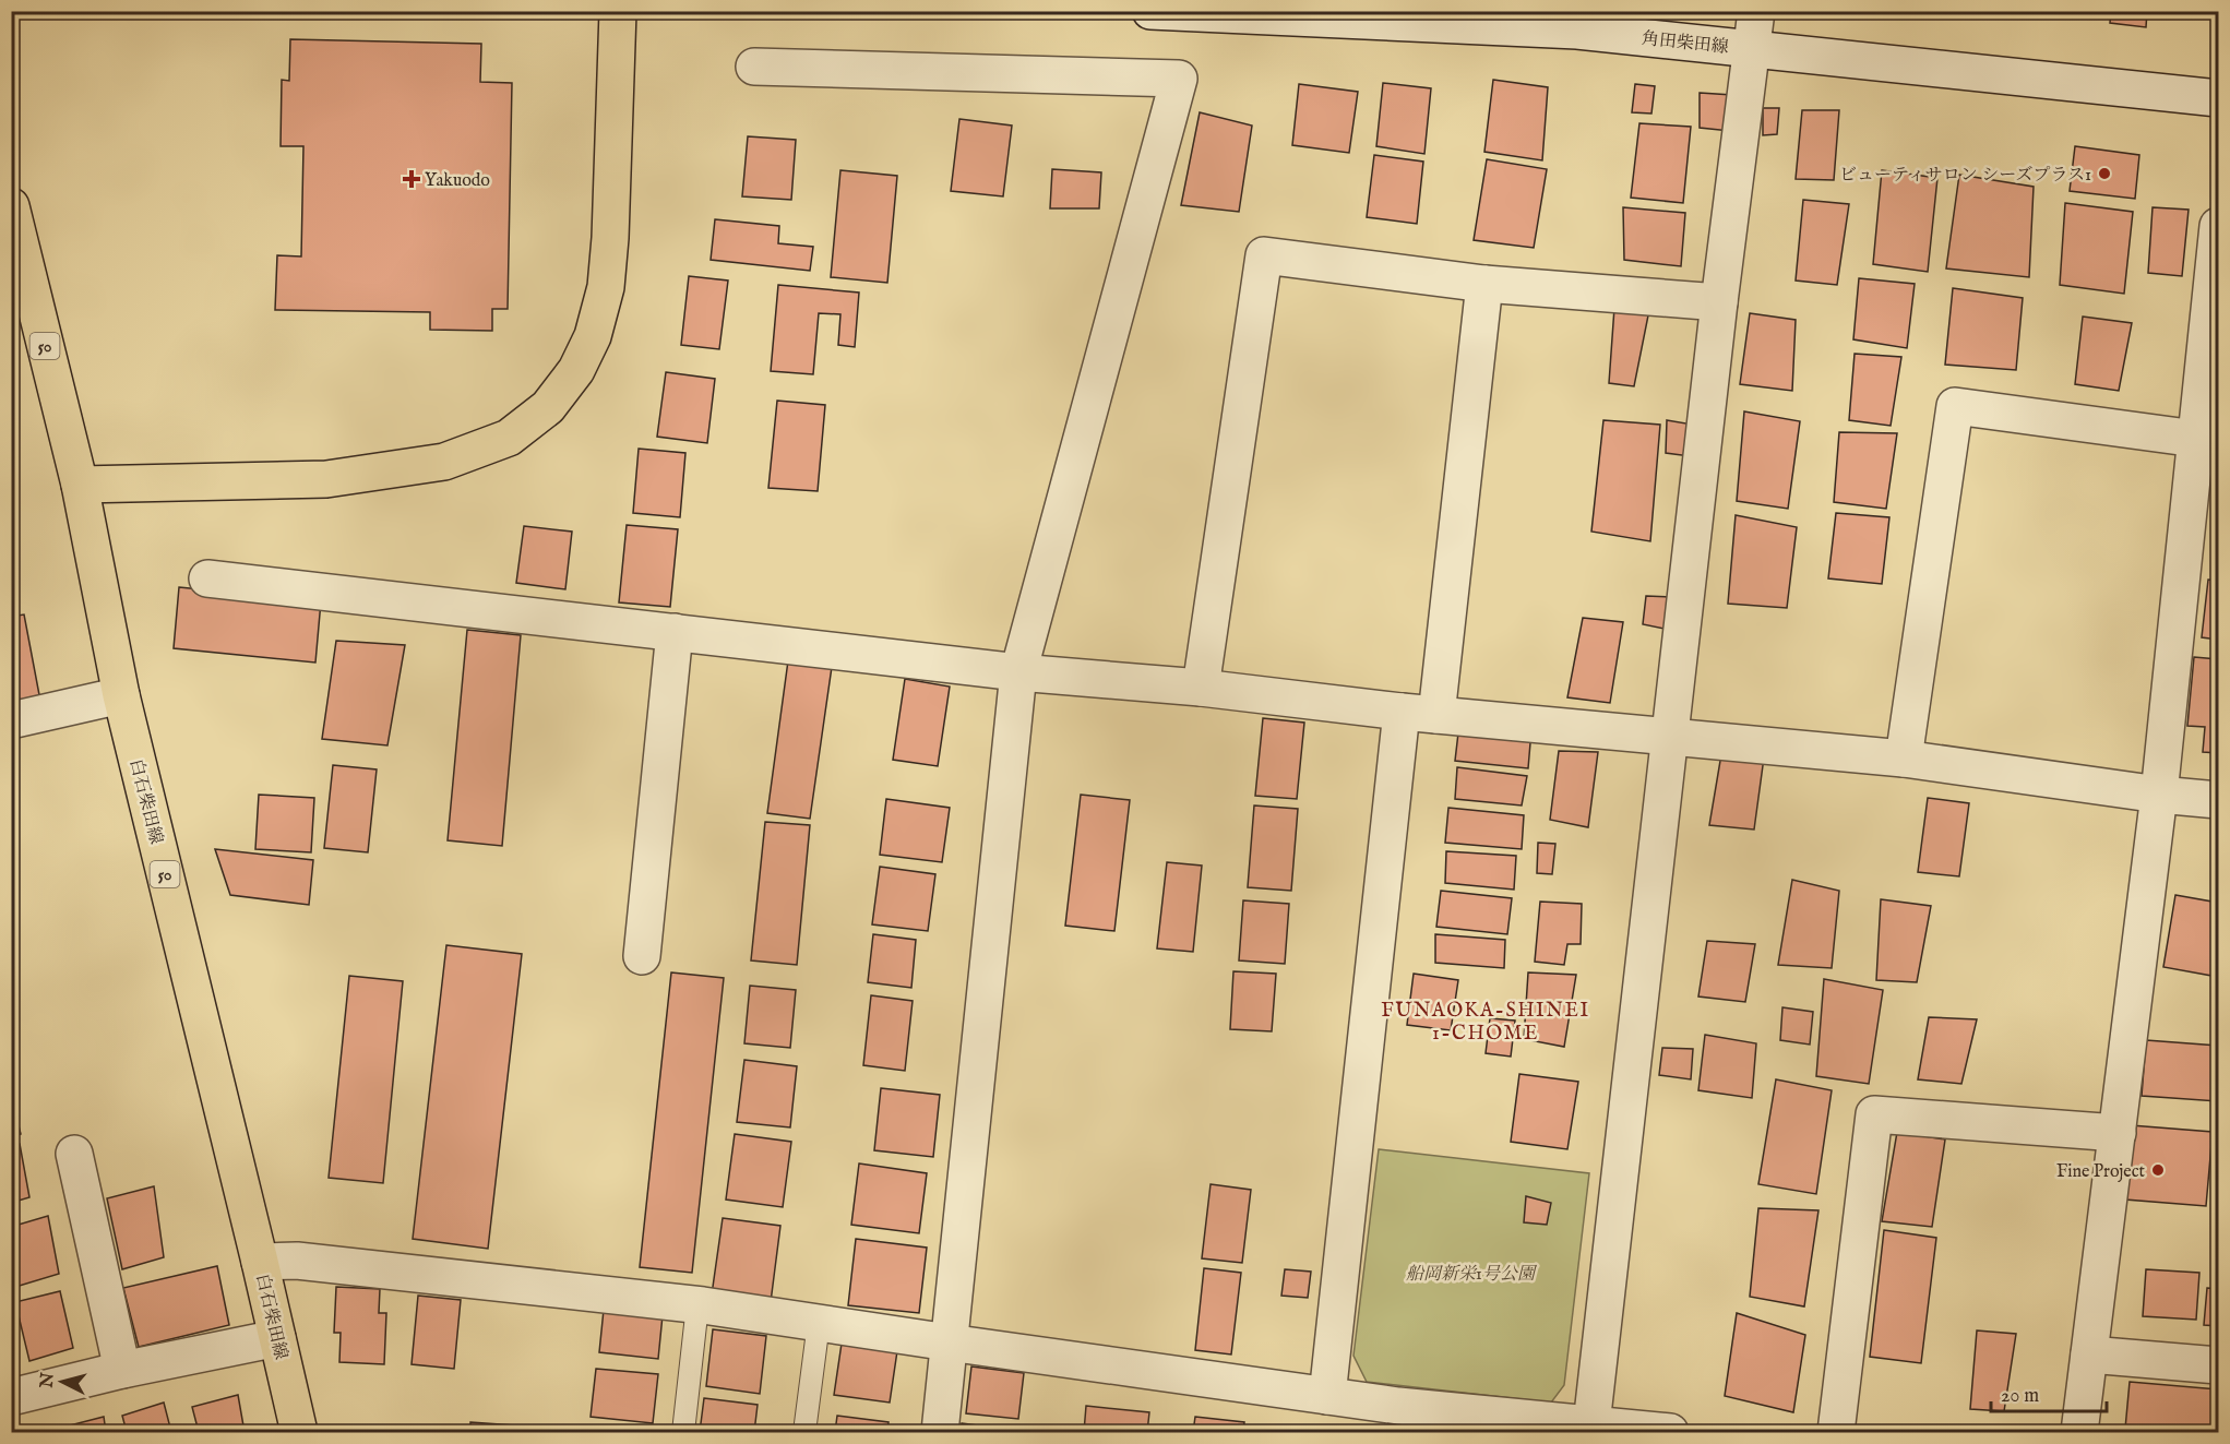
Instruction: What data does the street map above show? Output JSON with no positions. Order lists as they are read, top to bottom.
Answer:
{
  "streets": {
    "main road": ["50", "白石柴田線"],
    "street": ["角田柴田線"]
  },
  "districts": ["FUNAOKA-SHINEI 1-CHOME"],
  "parks": ["船岡新栄1号公園"],
  "places": {
    "other": ["ビューティサロン シーズプラス1", "Fine Project"],
    "health": ["Yakuodo"]
  },
  "scale_bar": "20 m",
  "north": "left"
}
